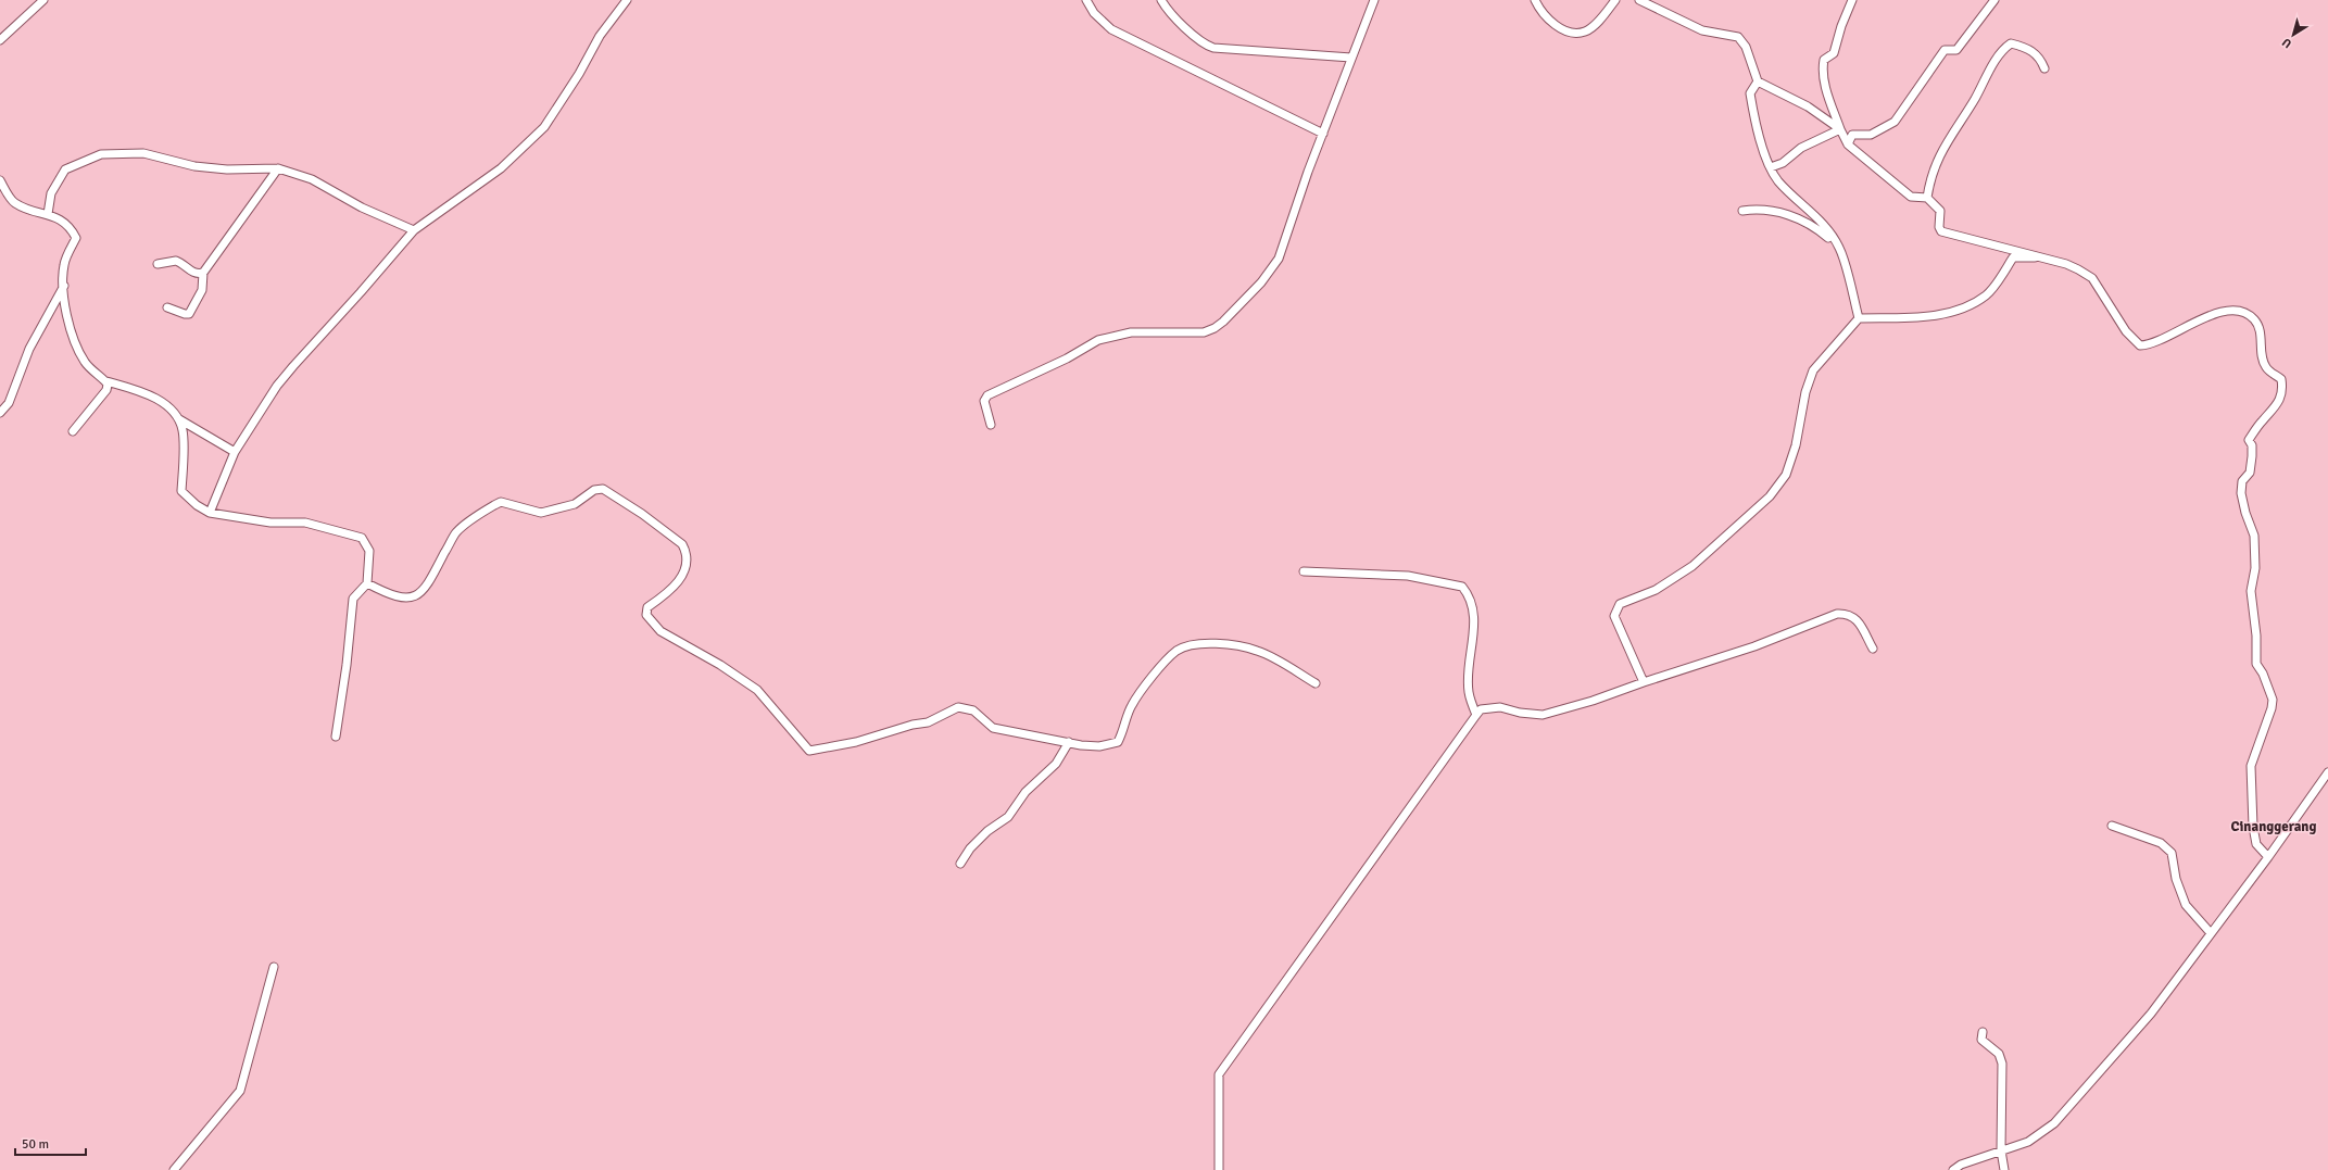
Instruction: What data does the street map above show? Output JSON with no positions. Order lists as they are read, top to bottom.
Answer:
{
  "districts": ["Cinanggerang"],
  "scale_bar": "50 m",
  "north": "bottom left"
}
